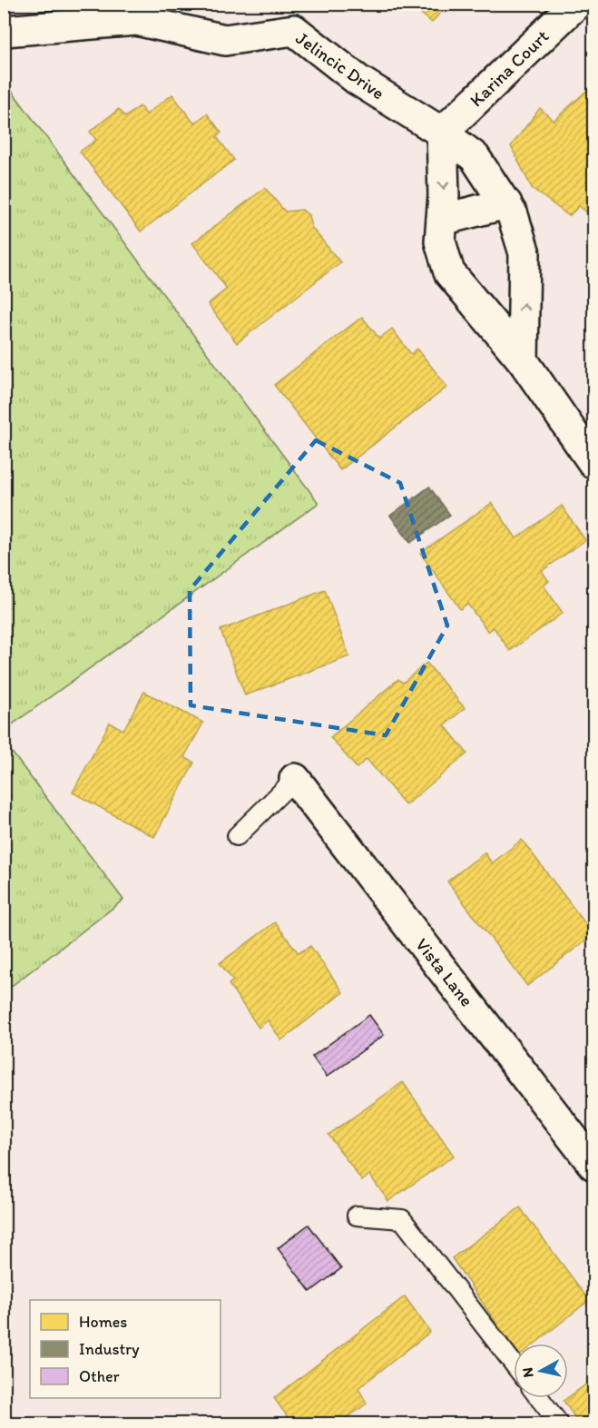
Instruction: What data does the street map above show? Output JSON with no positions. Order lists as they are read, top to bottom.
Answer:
{
  "streets": {
    "street": ["Jelincic Drive", "Karina Court", "Vista Lane"]
  },
  "crossings": [
    ["Jelincic Drive", "Karina Court"]
  ],
  "legend": ["Homes", "Industry", "Other"],
  "north": "left"
}
